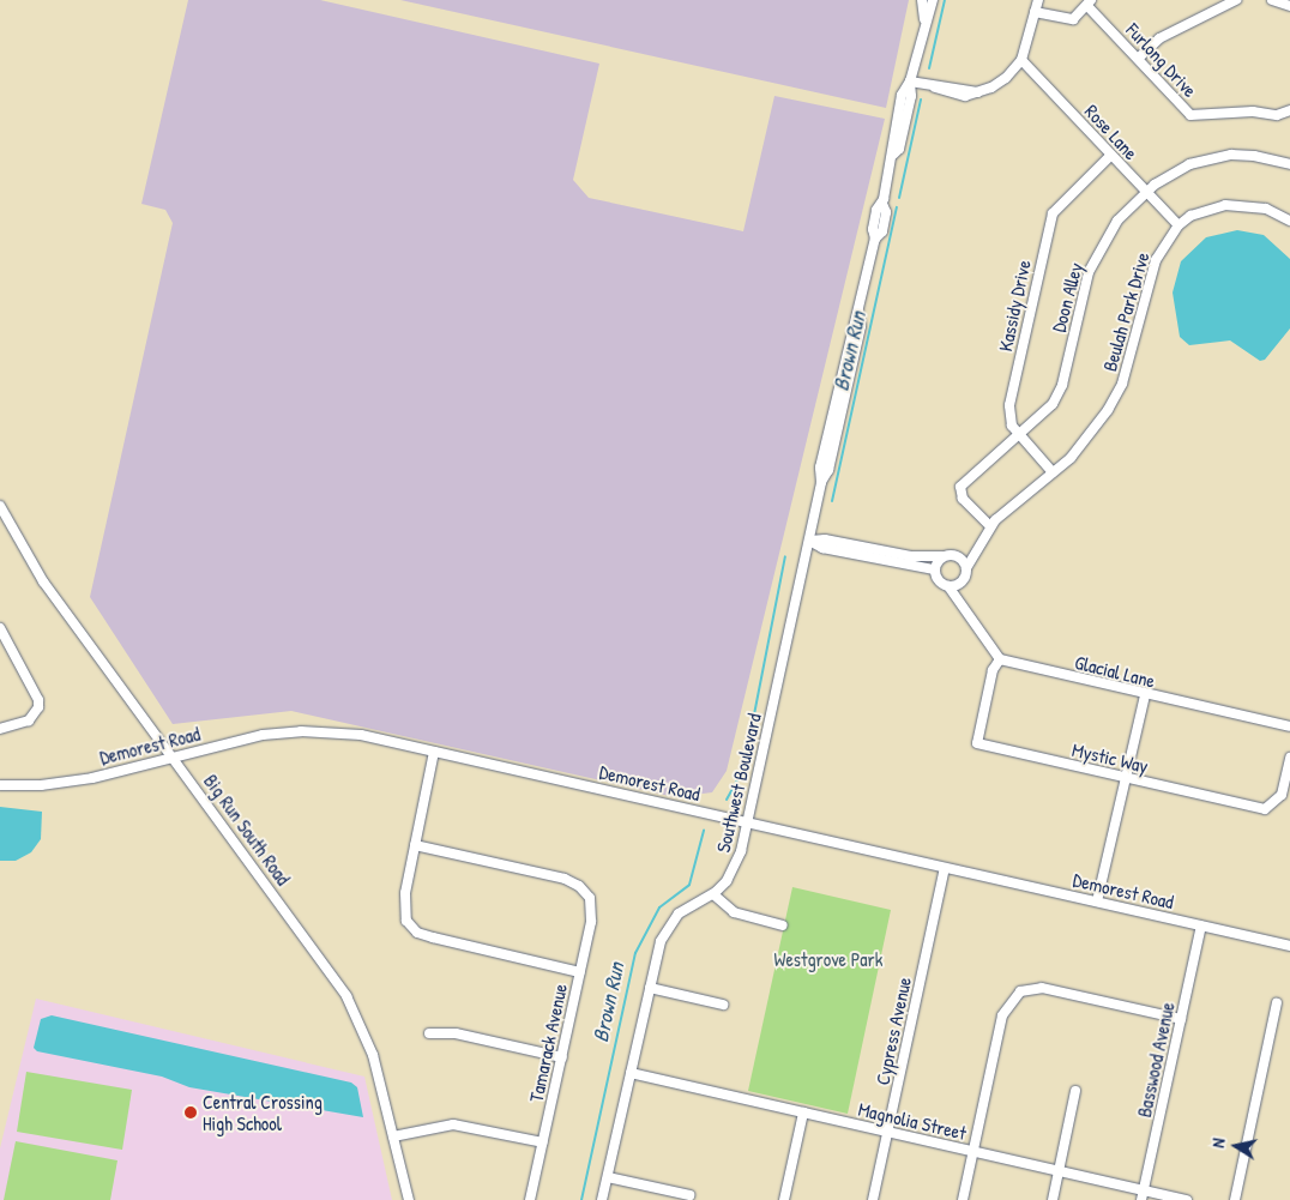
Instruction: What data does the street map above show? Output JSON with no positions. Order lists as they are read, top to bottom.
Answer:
{
  "streets": {
    "street": [
      "Furlong Drive",
      "Rose Lane",
      "Doon Alley",
      "Kassidy Drive",
      "Beulah Park Drive",
      "Glacial Lane",
      "Demorest Road",
      "Mystic Way",
      "Southwest Boulevard",
      "Big Run South Road",
      "Cypress Avenue",
      "Tamarack Avenue",
      "Basswood Avenue",
      "Magnolia Street"
    ]
  },
  "crossings": [
    ["Rose Lane", "Doon Alley"],
    ["Rose Lane", "Kassidy Drive"],
    ["Rose Lane", "Beulah Park Drive"],
    ["Doon Alley", "Kassidy Drive"],
    ["Doon Alley", "Beulah Park Drive"],
    ["Kassidy Drive", "Beulah Park Drive"],
    ["Glacial Lane", "Mystic Way"],
    ["Demorest Road", "Southwest Boulevard"],
    ["Demorest Road", "Big Run South Road"],
    ["Demorest Road", "Cypress Avenue"],
    ["Demorest Road", "Basswood Avenue"],
    ["Southwest Boulevard", "Magnolia Street"],
    ["Cypress Avenue", "Magnolia Street"],
    ["Basswood Avenue", "Magnolia Street"]
  ],
  "water": ["Brown Run"],
  "parks": ["Westgrove Park"],
  "places": ["Central Crossing High School"],
  "north": "left"
}
